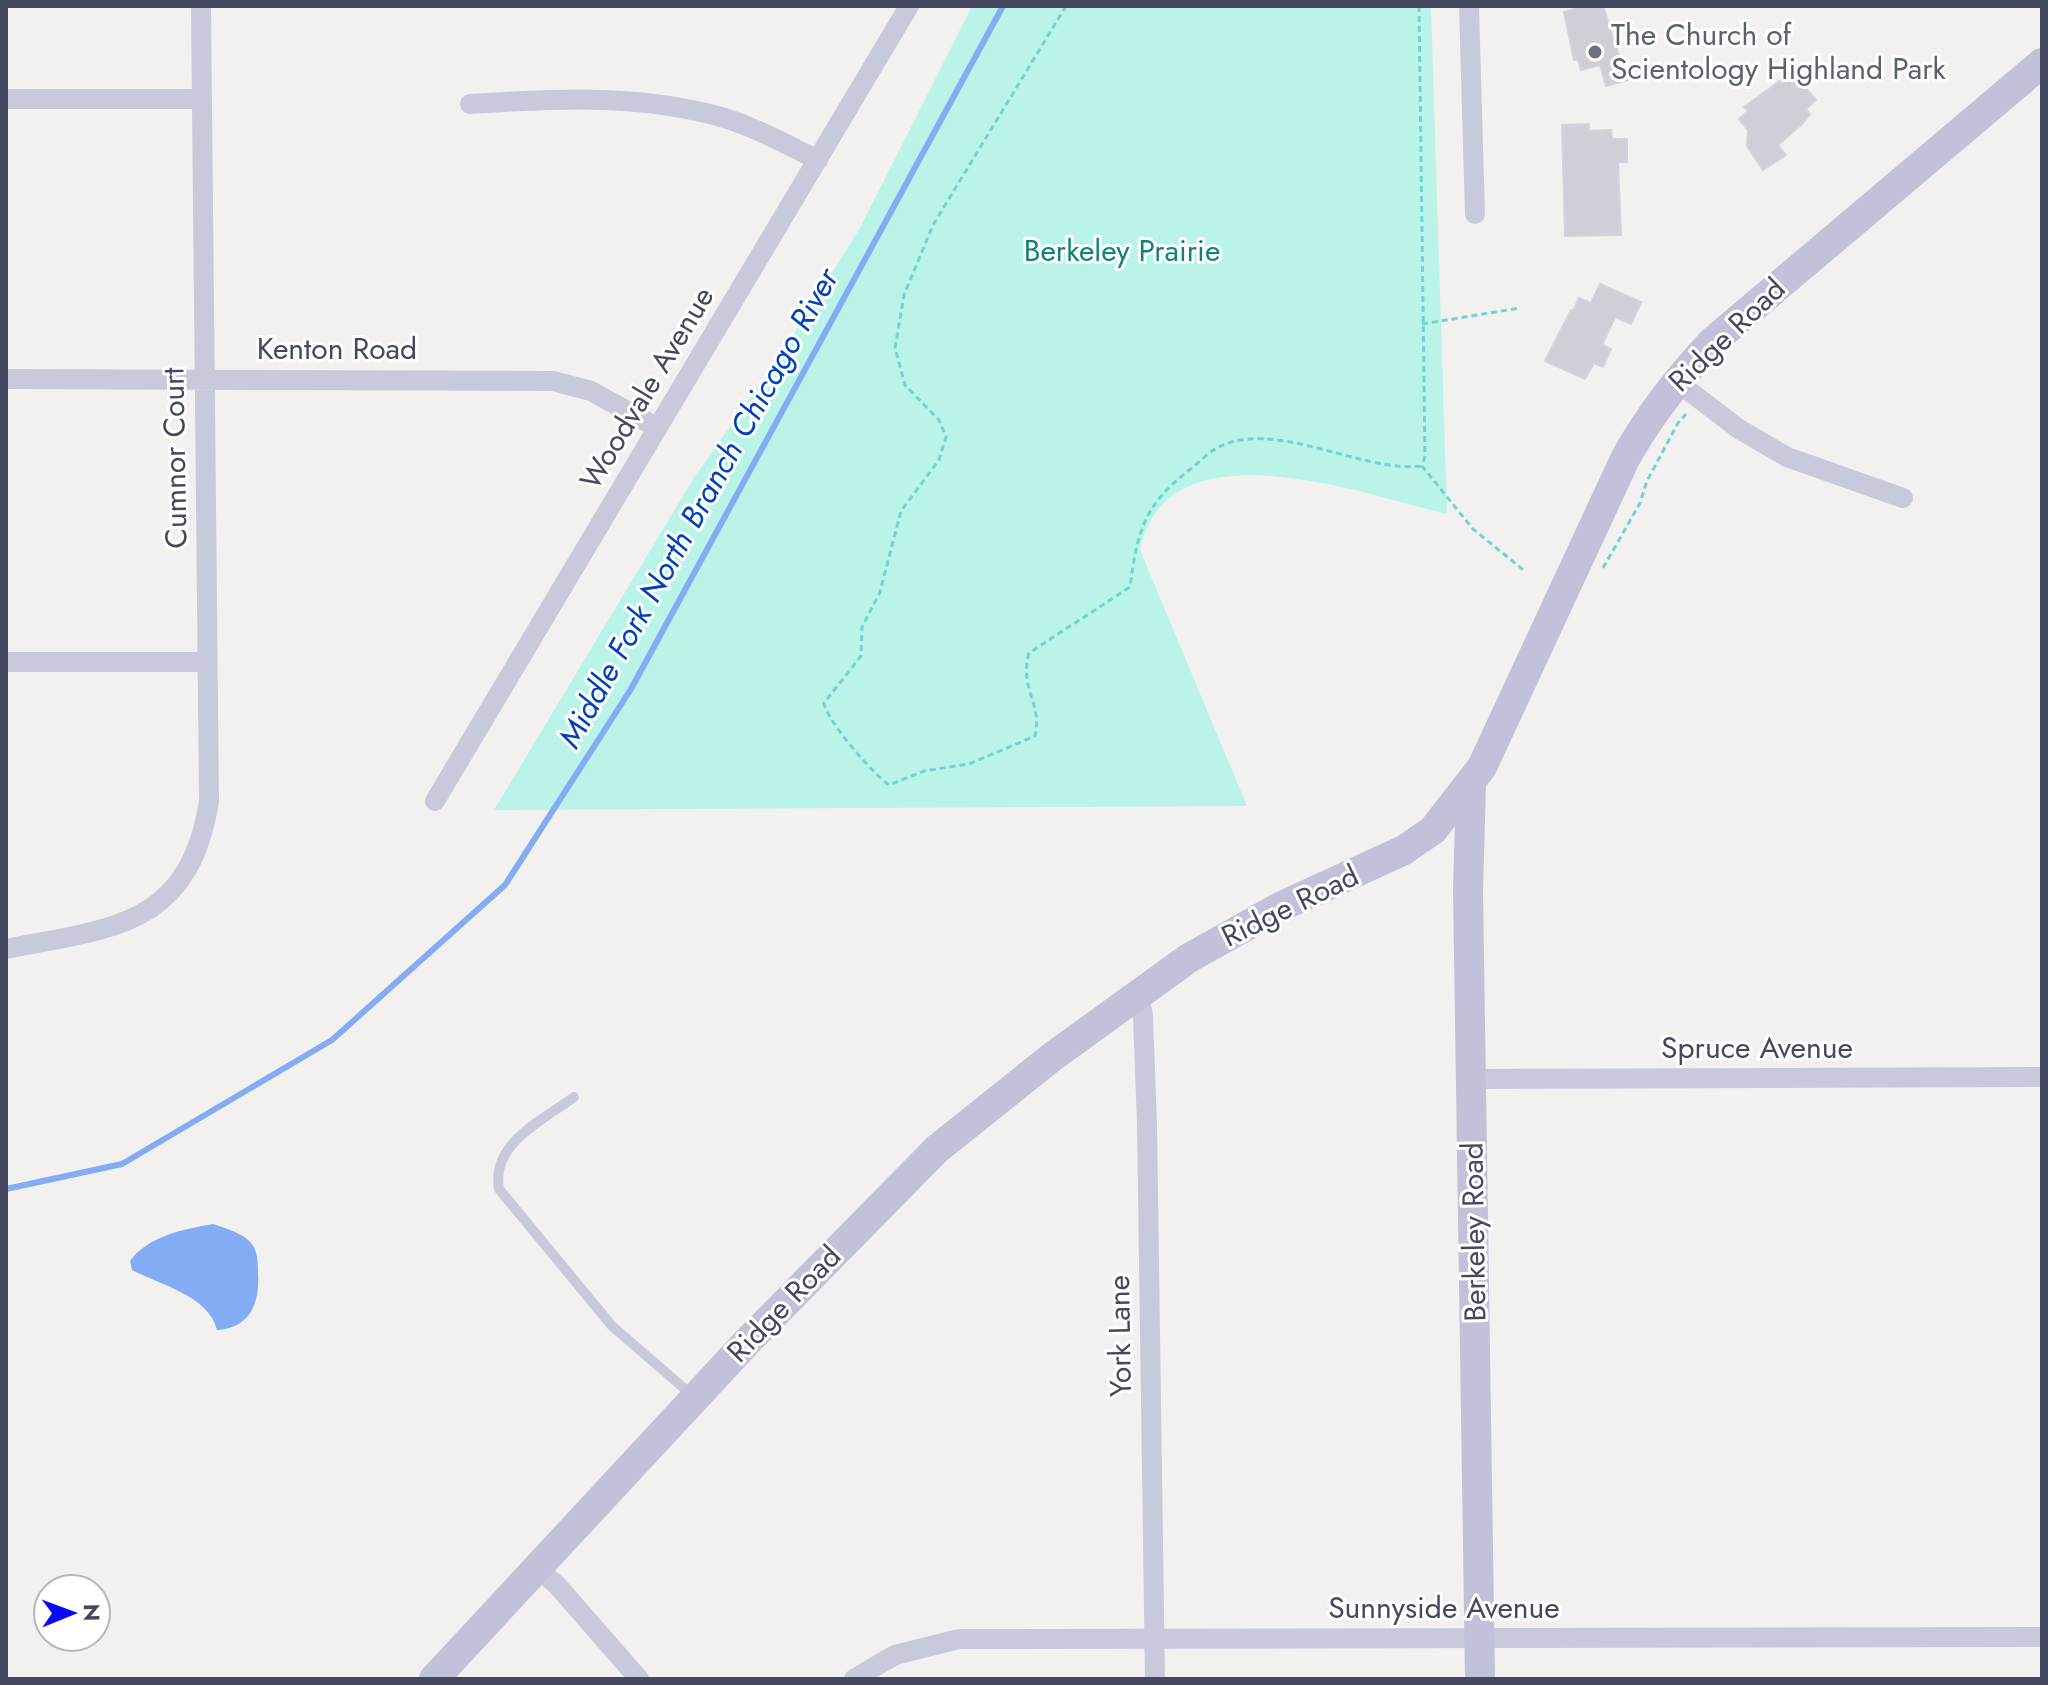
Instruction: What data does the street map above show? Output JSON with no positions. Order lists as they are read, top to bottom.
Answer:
{
  "streets": {
    "street": [
      "Ridge Road",
      "Kenton Road",
      "Woodvale Avenue",
      "Cumnor Court",
      "Spruce Avenue",
      "Berkeley Road",
      "York Lane",
      "Sunnyside Avenue"
    ]
  },
  "crossings": [
    ["Ridge Road", "Berkeley Road"],
    ["Ridge Road", "York Lane"],
    ["Kenton Road", "Woodvale Avenue"],
    ["Kenton Road", "Cumnor Court"],
    ["Spruce Avenue", "Berkeley Road"],
    ["Berkeley Road", "Sunnyside Avenue"],
    ["York Lane", "Sunnyside Avenue"]
  ],
  "water": ["Middle Fork North Branch Chicago River"],
  "parks": ["Berkeley Prairie"],
  "places": ["The Church of Scientology Highland Park"],
  "north": "right"
}
